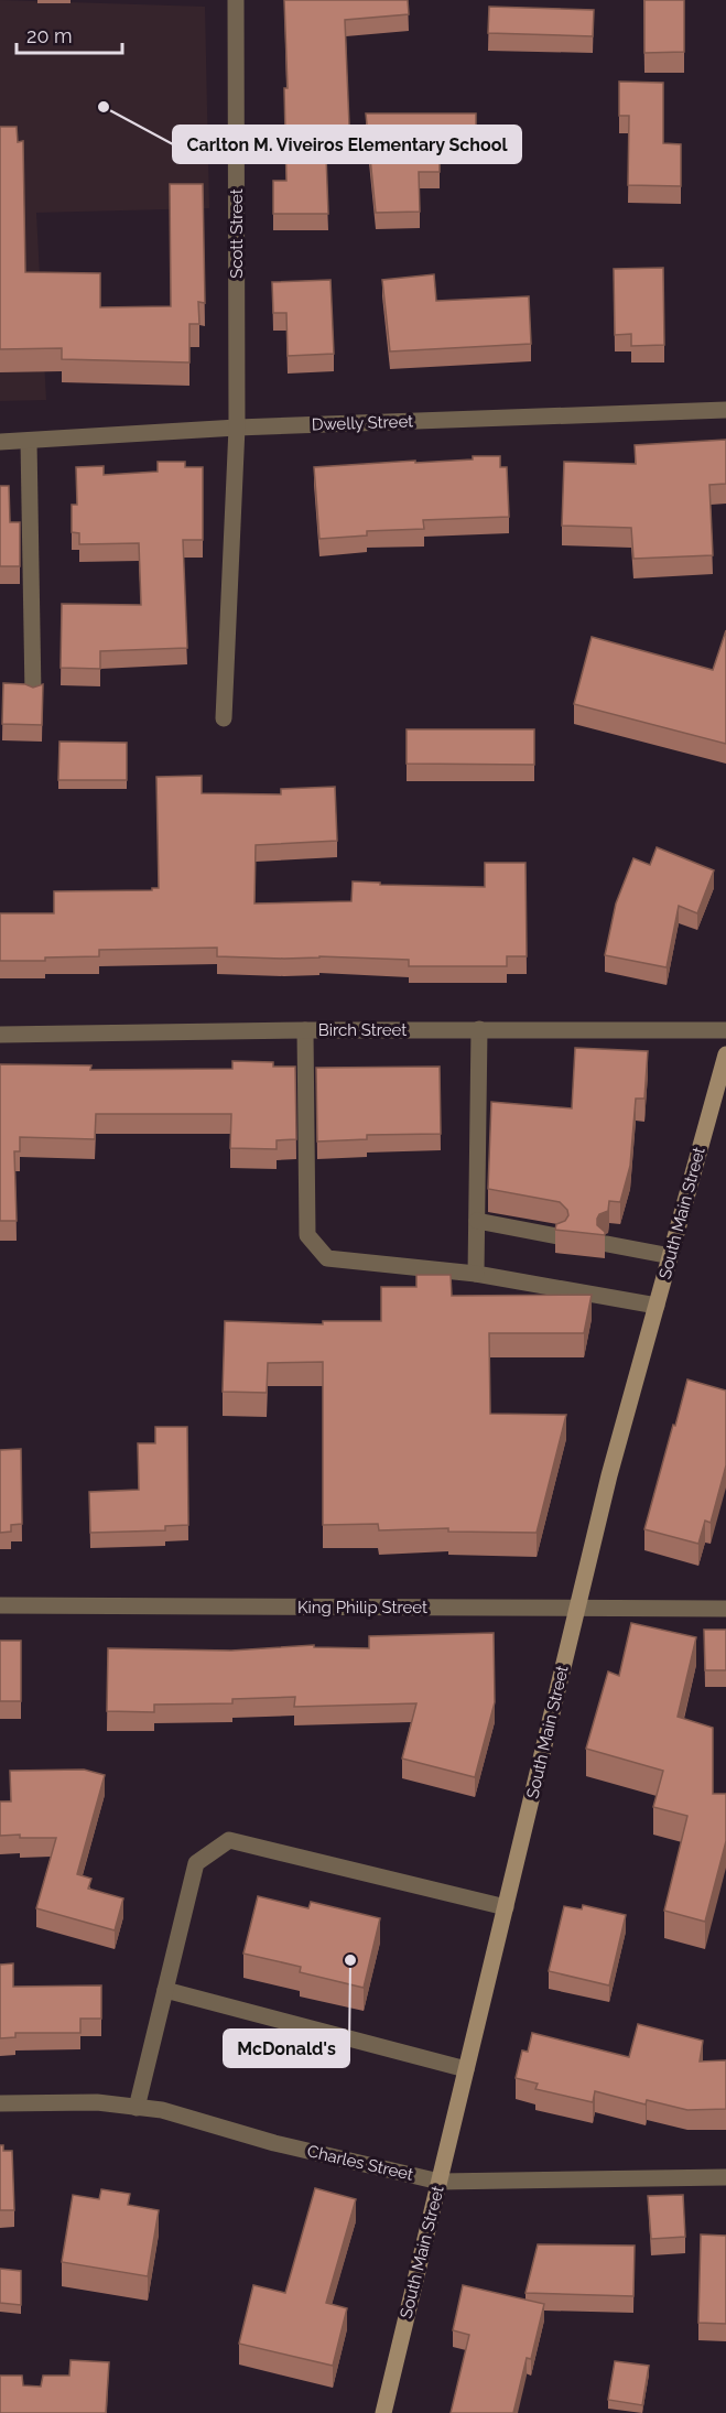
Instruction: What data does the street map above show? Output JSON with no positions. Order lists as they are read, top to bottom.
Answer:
{
  "streets": {
    "main road": ["South Main Street"],
    "street": [
      "Scott Street",
      "Dwelly Street",
      "Birch Street",
      "King Philip Street",
      "Charles Street"
    ]
  },
  "crossings": [
    ["Scott Street", "Dwelly Street"],
    ["South Main Street", "King Philip Street"],
    ["South Main Street", "Charles Street"]
  ],
  "places": ["Carlton M. Viveiros Elementary School", "McDonald's"],
  "scale_bar": "20 m"
}
